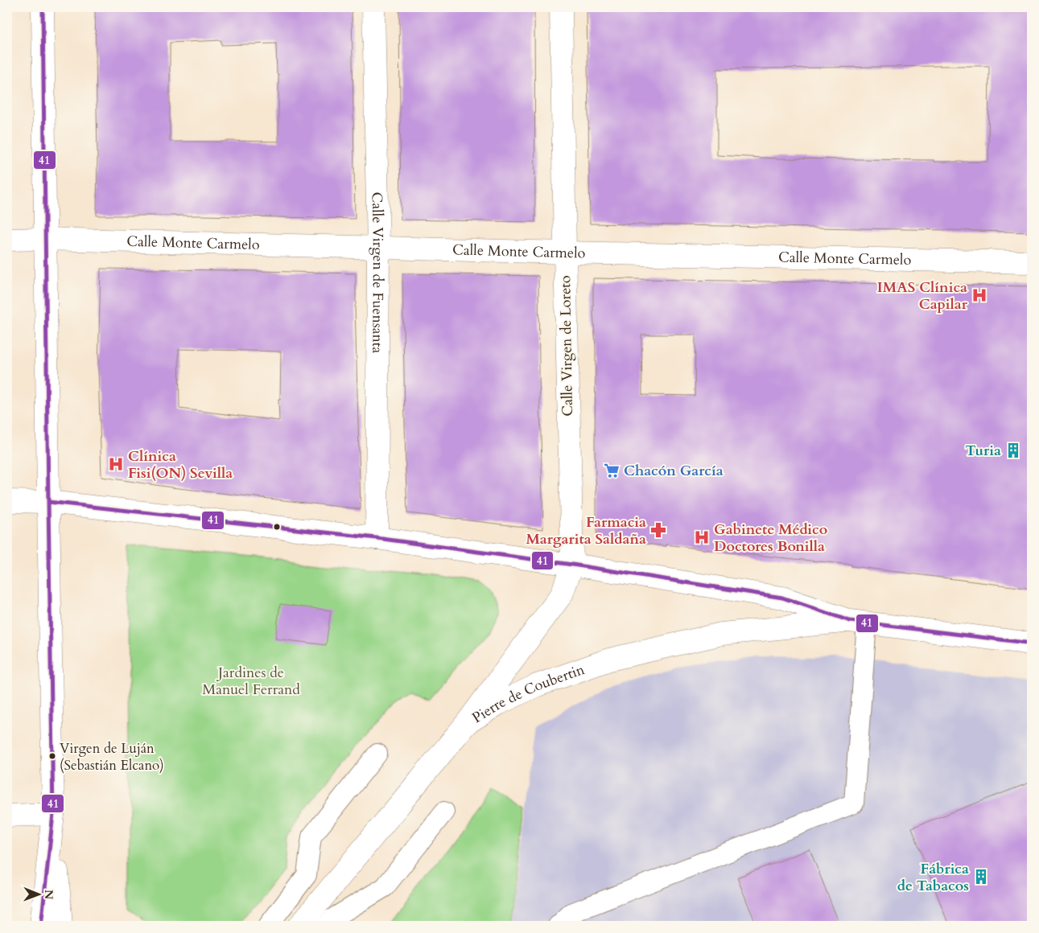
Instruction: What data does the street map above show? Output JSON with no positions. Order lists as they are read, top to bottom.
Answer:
{
  "streets": {
    "main road": [
      "Calle Monte Carmelo",
      "Calle Virgen de Fuensanta",
      "Calle Virgen de Loreto",
      "Pierre de Coubertin"
    ]
  },
  "crossings": [
    ["Calle Monte Carmelo", "Calle Virgen de Fuensanta"],
    ["Calle Monte Carmelo", "Calle Virgen de Loreto"]
  ],
  "parks": ["Jardines de Manuel Ferrand"],
  "places": {
    "hospital": ["IMAS Clínica Capilar", "Clínica Fisi(ON) Sevilla", "Gabinete Médico Doctores Bonilla"],
    "building": ["Turia", "Fábrica de Tabacos"],
    "supermarket": ["Chacón García"],
    "pharmacy": ["Farmacia Margarita Saldaña"],
    "other": ["Virgen de Luján (Sebastián Elcano)"]
  },
  "lines": ["transit line 41"],
  "north": "right"
}
